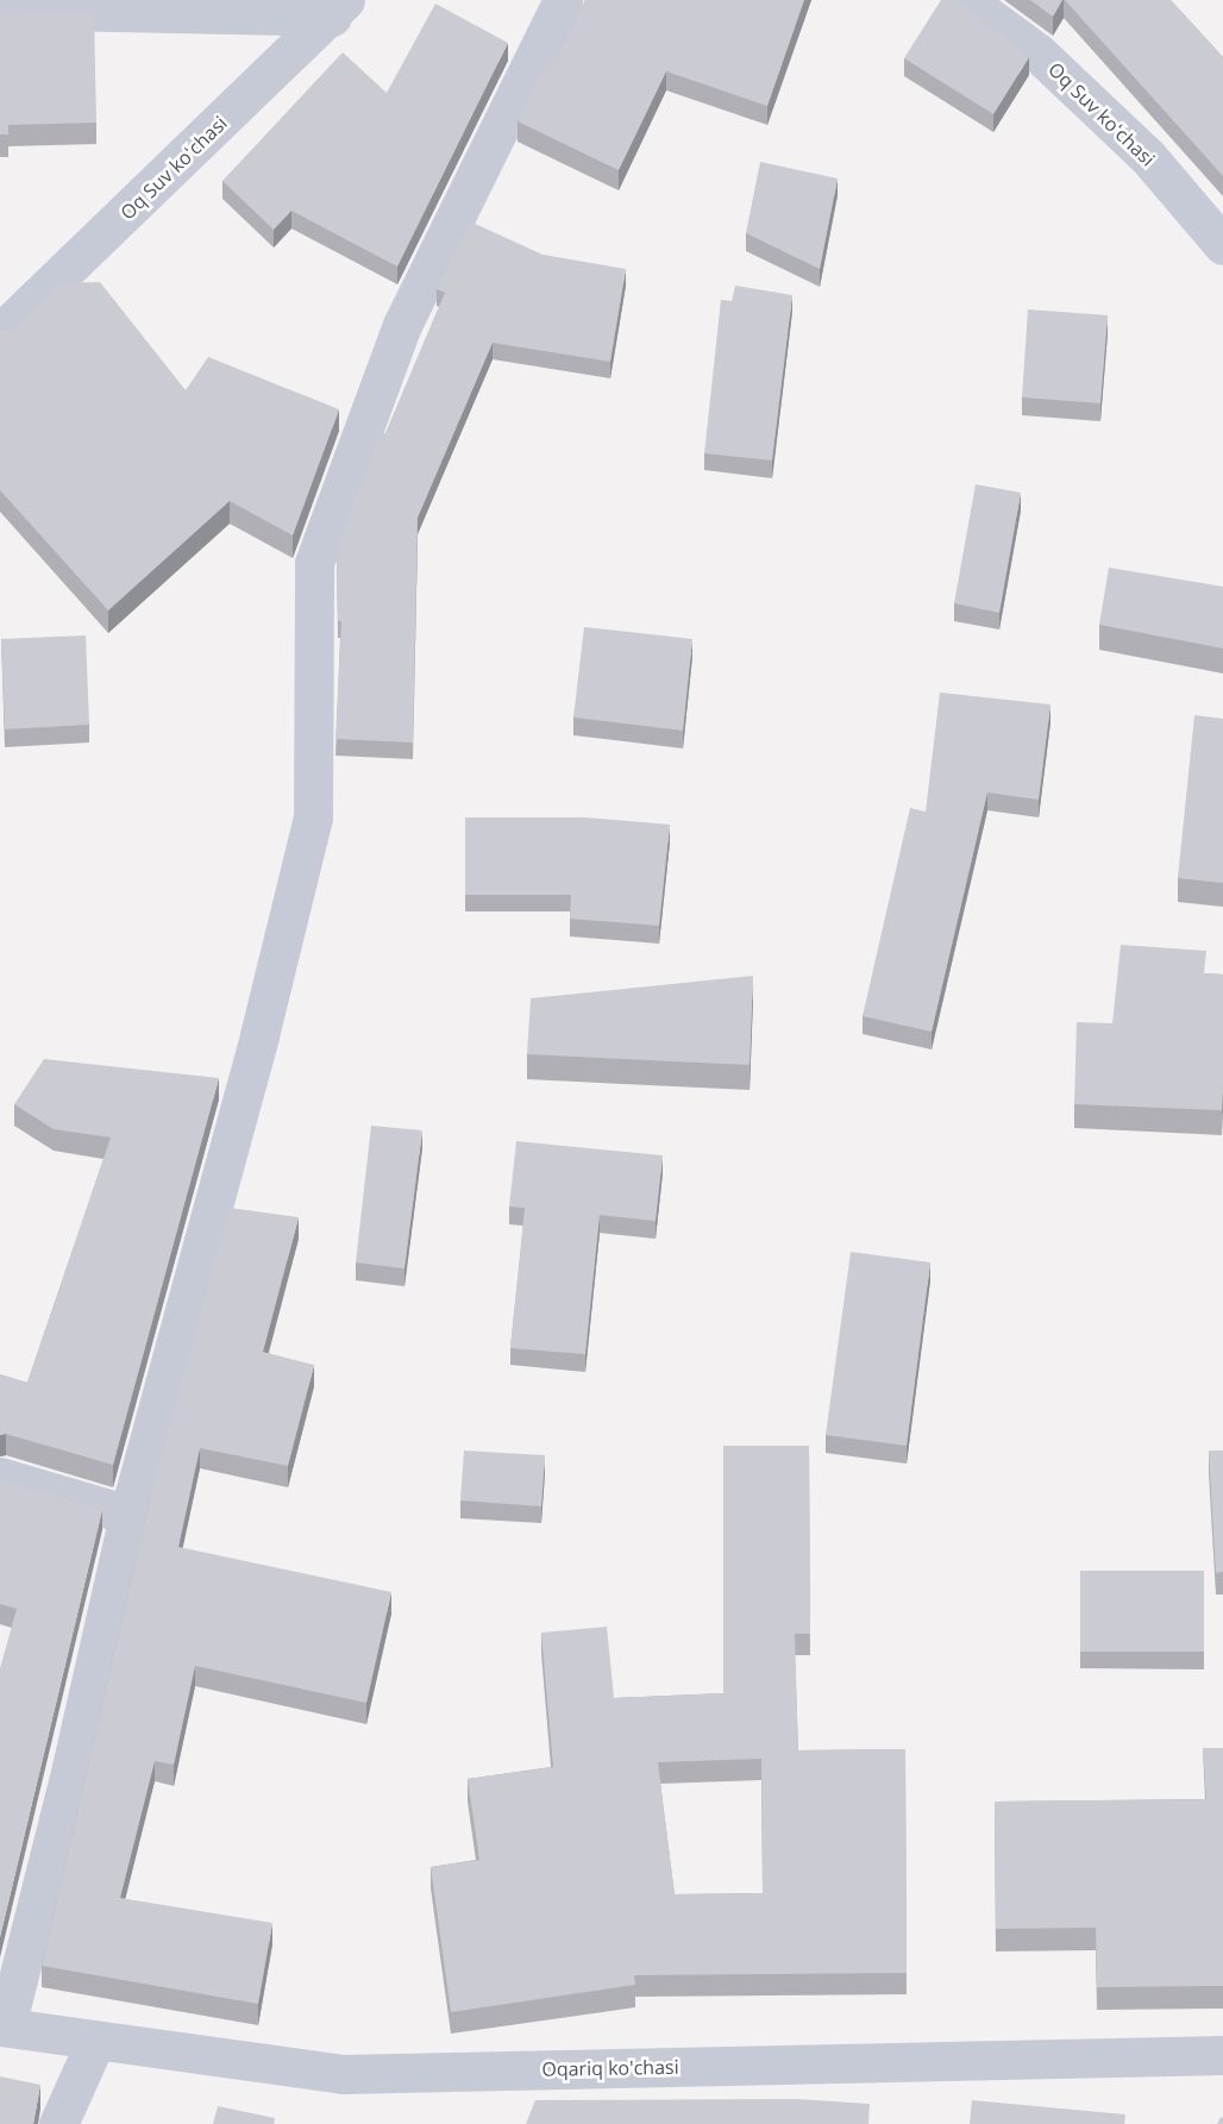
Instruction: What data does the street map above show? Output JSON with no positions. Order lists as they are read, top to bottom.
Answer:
{
  "streets": {
    "street": ["Oq Suv koʻchasi", "Oqariq ko'chasi"]
  }
}
